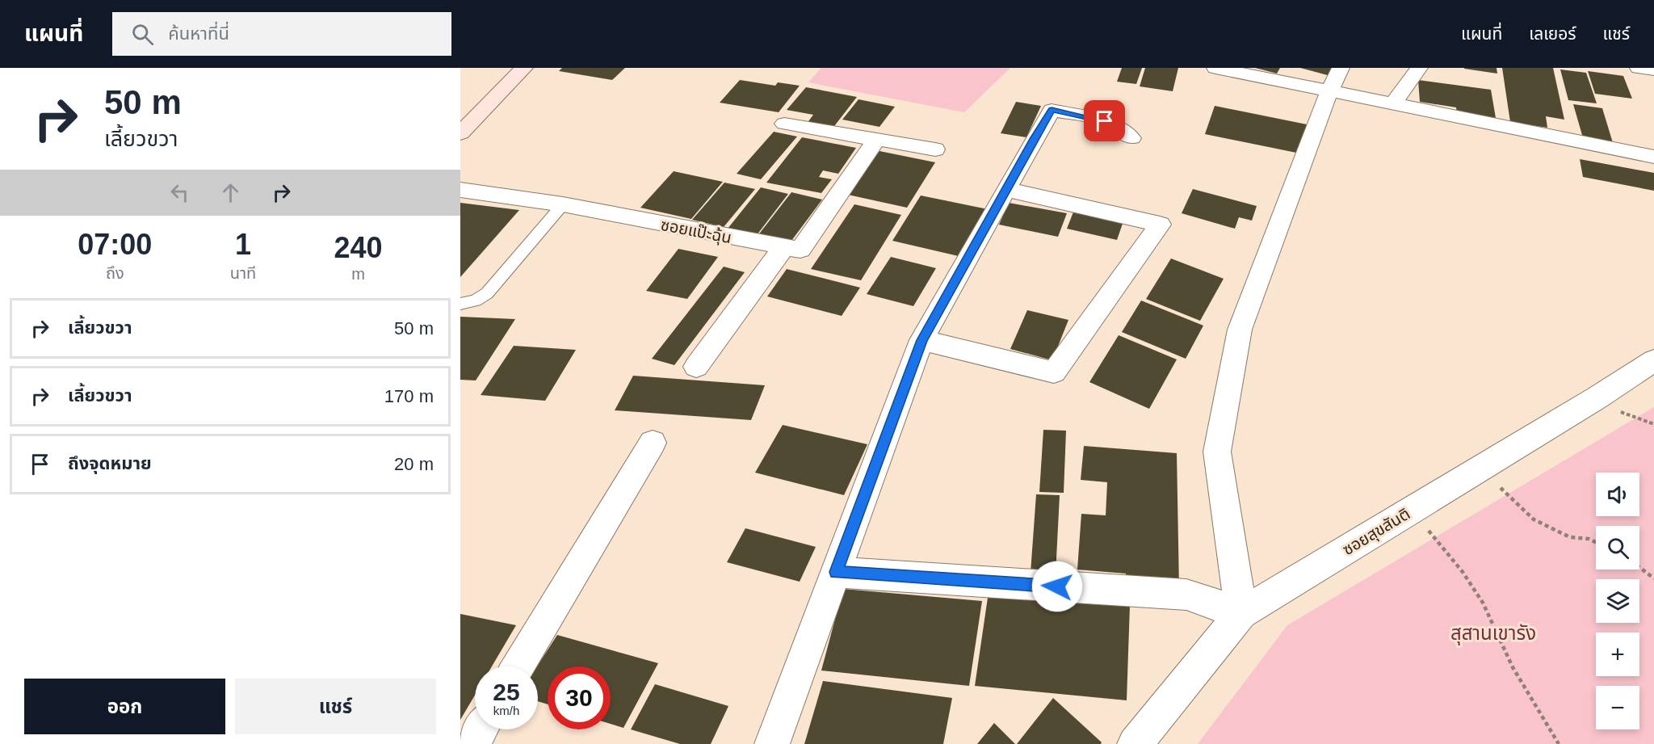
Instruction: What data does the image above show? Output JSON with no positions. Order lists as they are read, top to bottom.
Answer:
{
  "streets": {
    "street": ["ซอยแป๊ะฉุ้น", "ซอยสุขสันติ"]
  },
  "parks": ["สุสานเขารัง"],
  "page": {
    "header": "แผนที่",
    "search": "ค้นหาที่นี่",
    "nav": ["แผนที่", "เลเยอร์", "แชร์"],
    "turn": ["50 m", "เลี้ยวขวา"],
    "eta": [
      "07:00",
      "ถึง",
      "1",
      "นาที",
      "240",
      "m"
    ],
    "list": [
      {
        "name": "เลี้ยวขวา",
        "value": "50 m"
      },
      {
        "name": "เลี้ยวขวา",
        "value": "170 m"
      },
      {
        "name": "ถึงจุดหมาย",
        "value": "20 m"
      }
    ],
    "map_buttons": ["+", "−"],
    "speed": "25 km/h",
    "limit": "30",
    "buttons": ["ออก", "แชร์"]
  }
}
